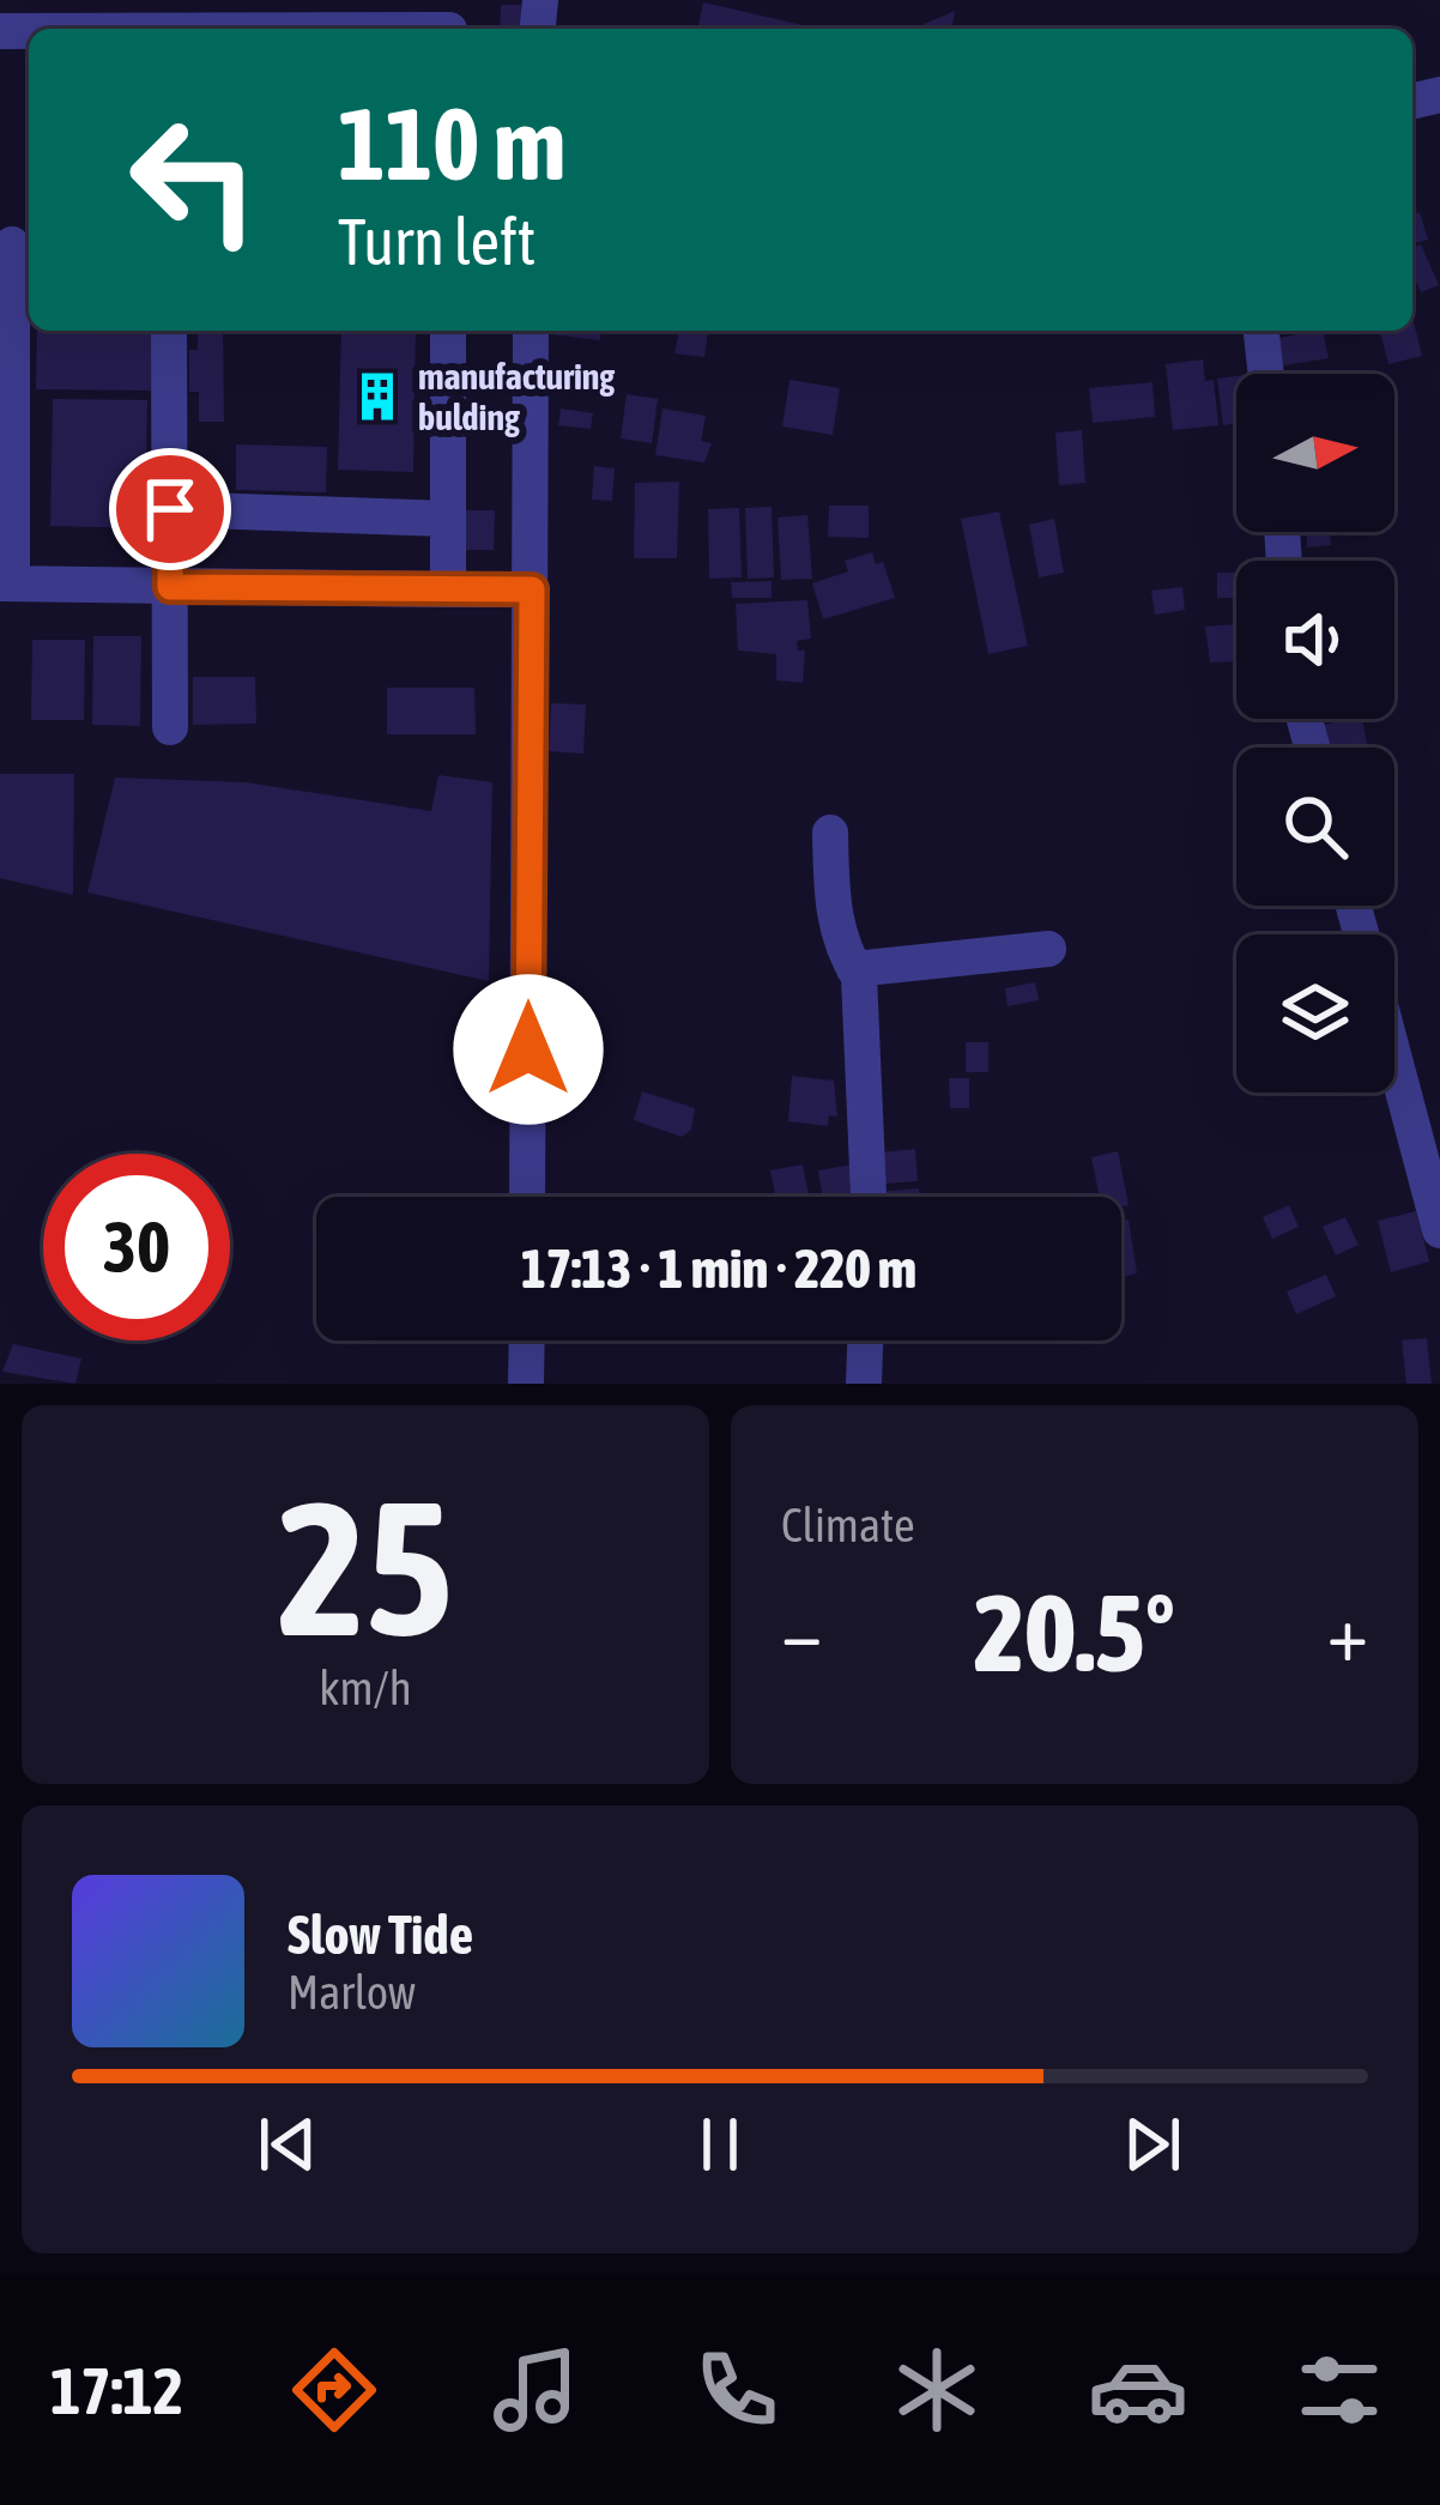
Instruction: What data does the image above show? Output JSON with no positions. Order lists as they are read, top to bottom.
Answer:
{
  "places": {
    "building": ["manufacturing bulding"]
  },
  "north": "right",
  "page": {
    "turn": ["110 m", "Turn left"],
    "limit": "30",
    "trip": "17:13 · 1 min · 220 m",
    "tile": [
      ["25", "km/h"],
      "Climate"
    ],
    "heat": ["−", "20.5°", "+"],
    "song": ["Slow Tide", "Marlow"],
    "tabs": "17:12"
  }
}
